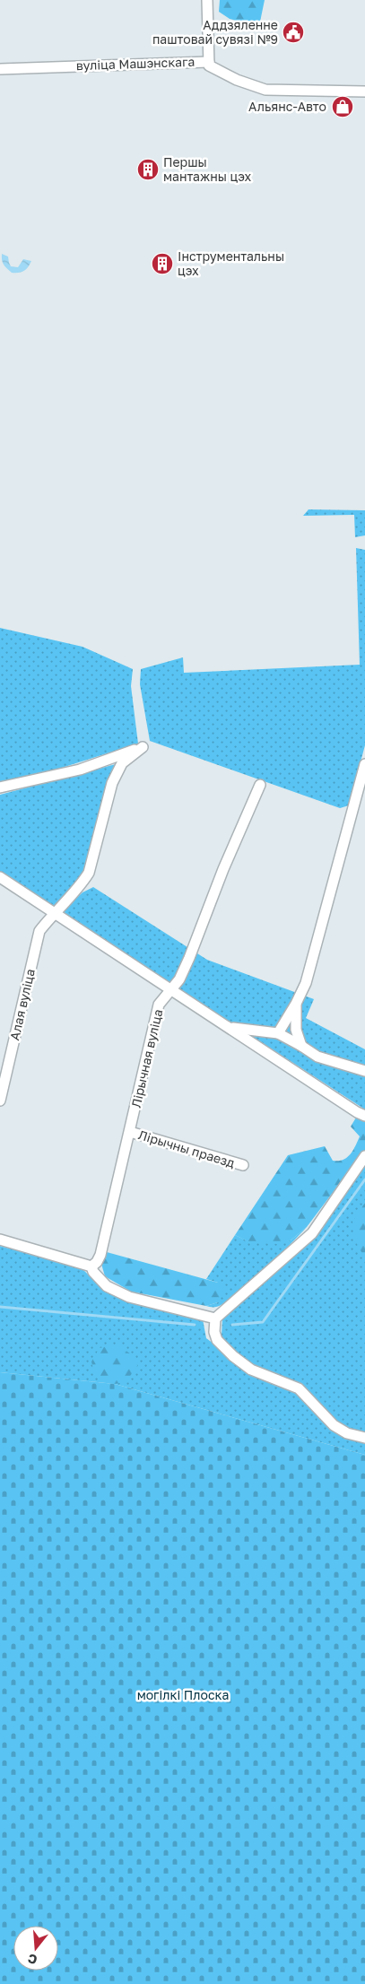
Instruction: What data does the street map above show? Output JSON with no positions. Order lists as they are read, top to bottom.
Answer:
{
  "streets": {
    "street": [
      "вуліца Машэнскага",
      "Алая вуліца",
      "Лірычная вуліца",
      "Лірычны праезд"
    ]
  },
  "crossings": [
    ["Лірычная вуліца", "Лірычны праезд"]
  ],
  "parks": ["могілкі Плоска"],
  "places": {
    "public building": ["Аддзяленне паштовай сувязі №9"],
    "shop": ["Альянс-Авто"],
    "building": ["Першы мантажны цэх", "Інструментальны цэх"]
  },
  "north": "bottom"
}
